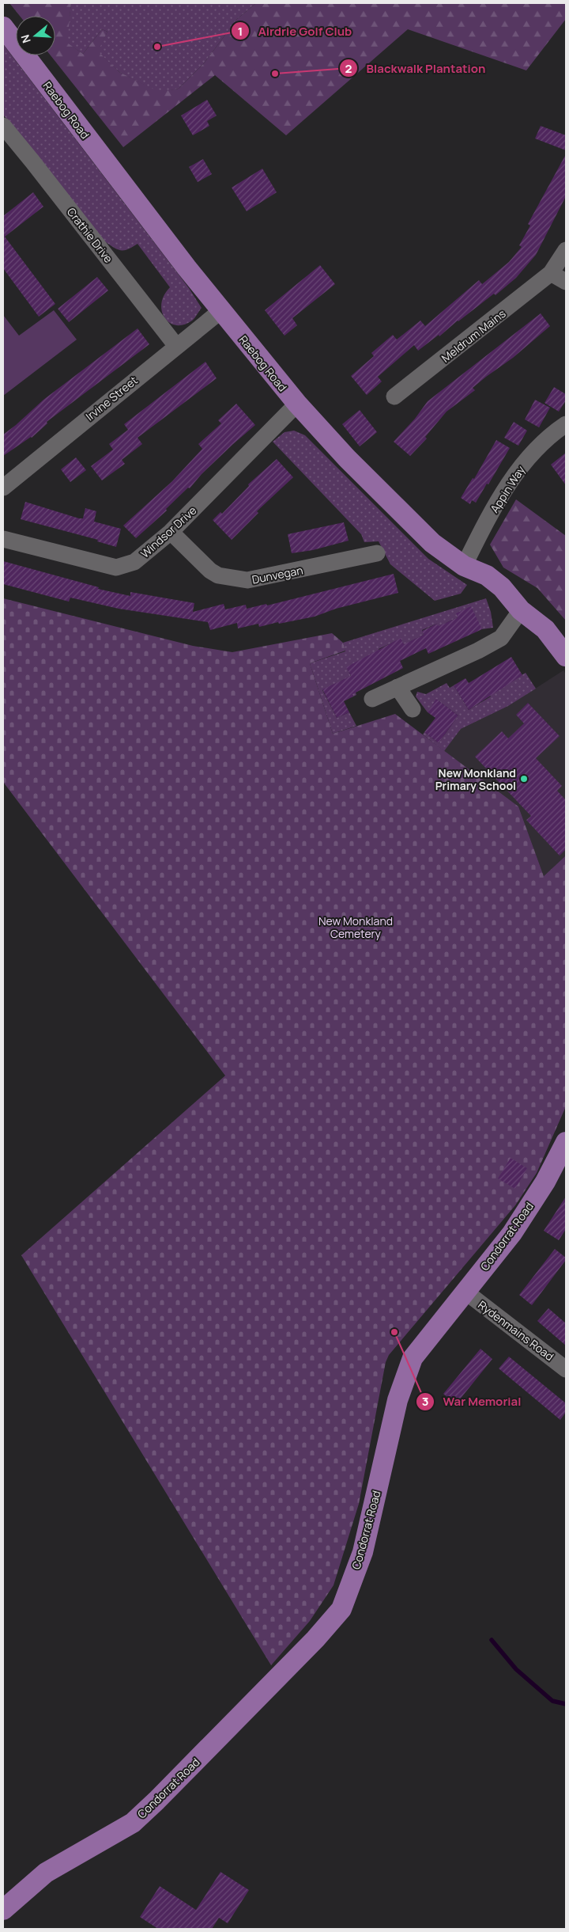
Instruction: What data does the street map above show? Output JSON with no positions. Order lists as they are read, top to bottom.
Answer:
{
  "streets": {
    "main road": ["Raebog Road", "Condorrat Road"],
    "street": [
      "Crathie Drive",
      "Meldrum Mains",
      "Irvine Street",
      "Appin Way",
      "Windsor Drive",
      "Dunvegan",
      "Rydenmains Road"
    ]
  },
  "crossings": [
    ["Raebog Road", "Irvine Street"],
    ["Raebog Road", "Appin Way"],
    ["Raebog Road", "Windsor Drive"],
    ["Crathie Drive", "Irvine Street"],
    ["Windsor Drive", "Dunvegan"],
    ["Condorrat Road", "Rydenmains Road"]
  ],
  "parks": ["New Monkland Cemetery"],
  "places": [
    "Airdrie Golf Club",
    "Blackwalk Plantation",
    "New Monkland Primary School",
    "War Memorial"
  ],
  "north": "left"
}
